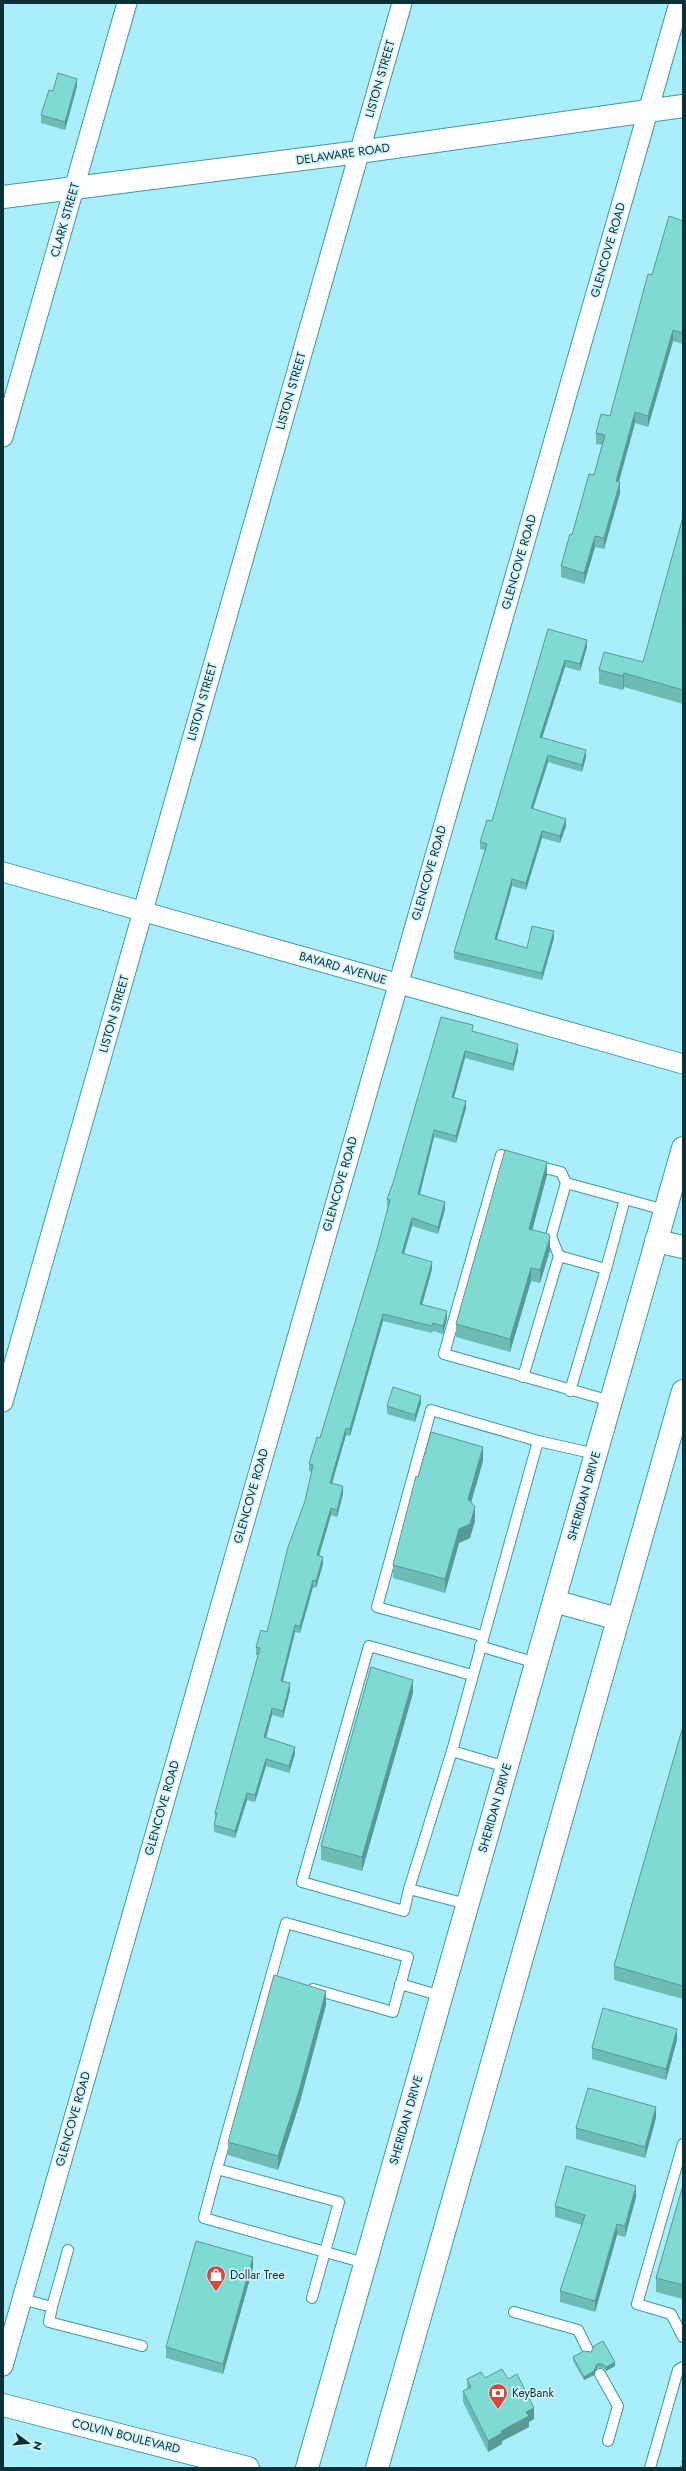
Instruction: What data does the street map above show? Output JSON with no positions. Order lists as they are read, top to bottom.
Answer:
{
  "streets": {
    "main road": ["DELAWARE ROAD", "SHERIDAN DRIVE", "COLVIN BOULEVARD"],
    "street": [
      "LISTON STREET",
      "CLARK STREET",
      "GLENCOVE ROAD",
      "BAYARD AVENUE"
    ]
  },
  "crossings": [
    ["LISTON STREET", "DELAWARE ROAD"],
    ["LISTON STREET", "BAYARD AVENUE"],
    ["DELAWARE ROAD", "CLARK STREET"],
    ["DELAWARE ROAD", "GLENCOVE ROAD"],
    ["GLENCOVE ROAD", "BAYARD AVENUE"]
  ],
  "places": {
    "shop": ["Dollar Tree"],
    "bank": ["KeyBank"]
  },
  "north": "right"
}
